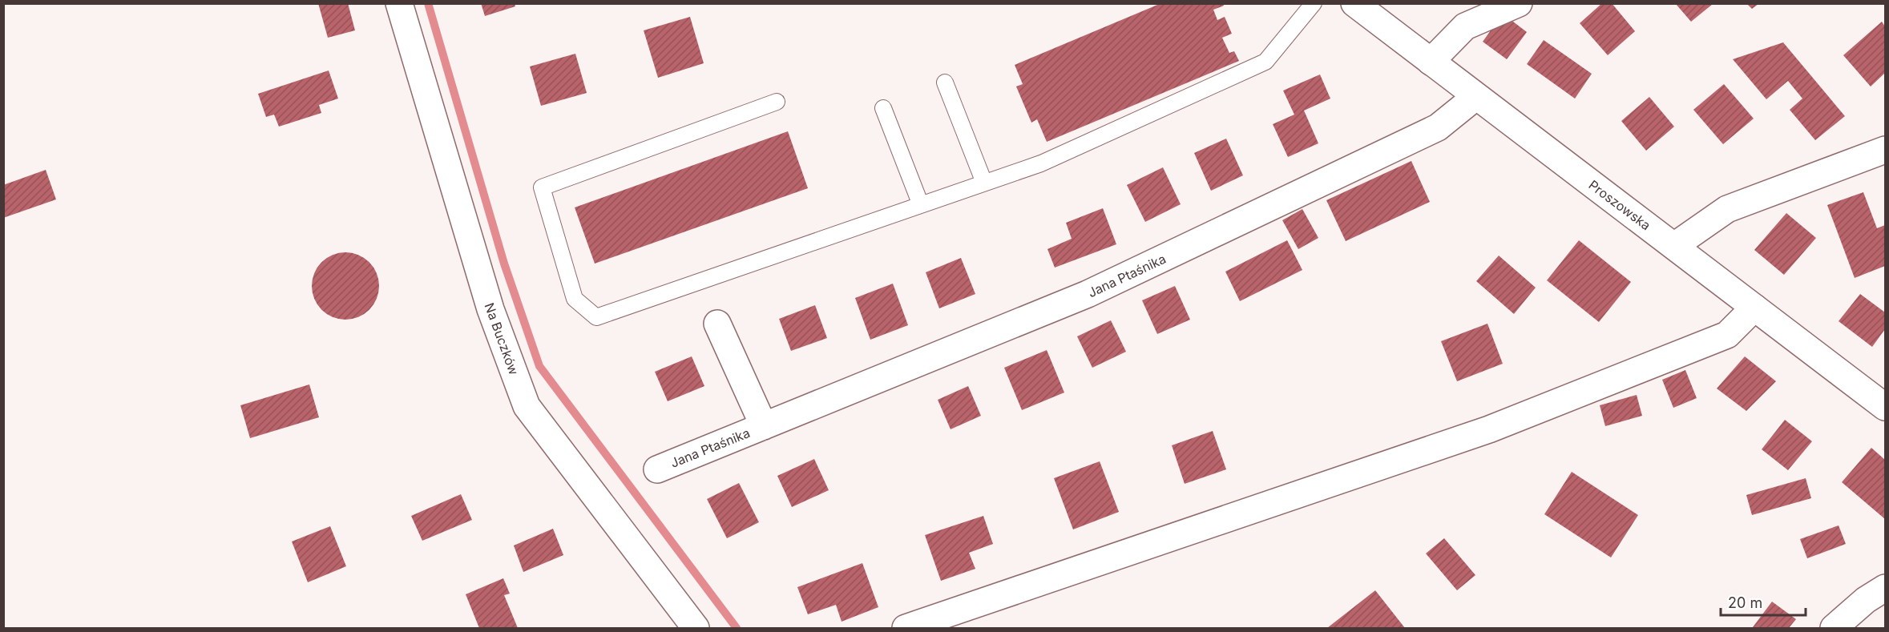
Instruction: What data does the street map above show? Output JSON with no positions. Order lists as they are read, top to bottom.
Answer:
{
  "streets": {
    "street": ["Proszowska", "Jana Ptaśnika", "Na Buczków"]
  },
  "crossings": [
    ["Proszowska", "Jana Ptaśnika"]
  ],
  "scale_bar": "20 m"
}
